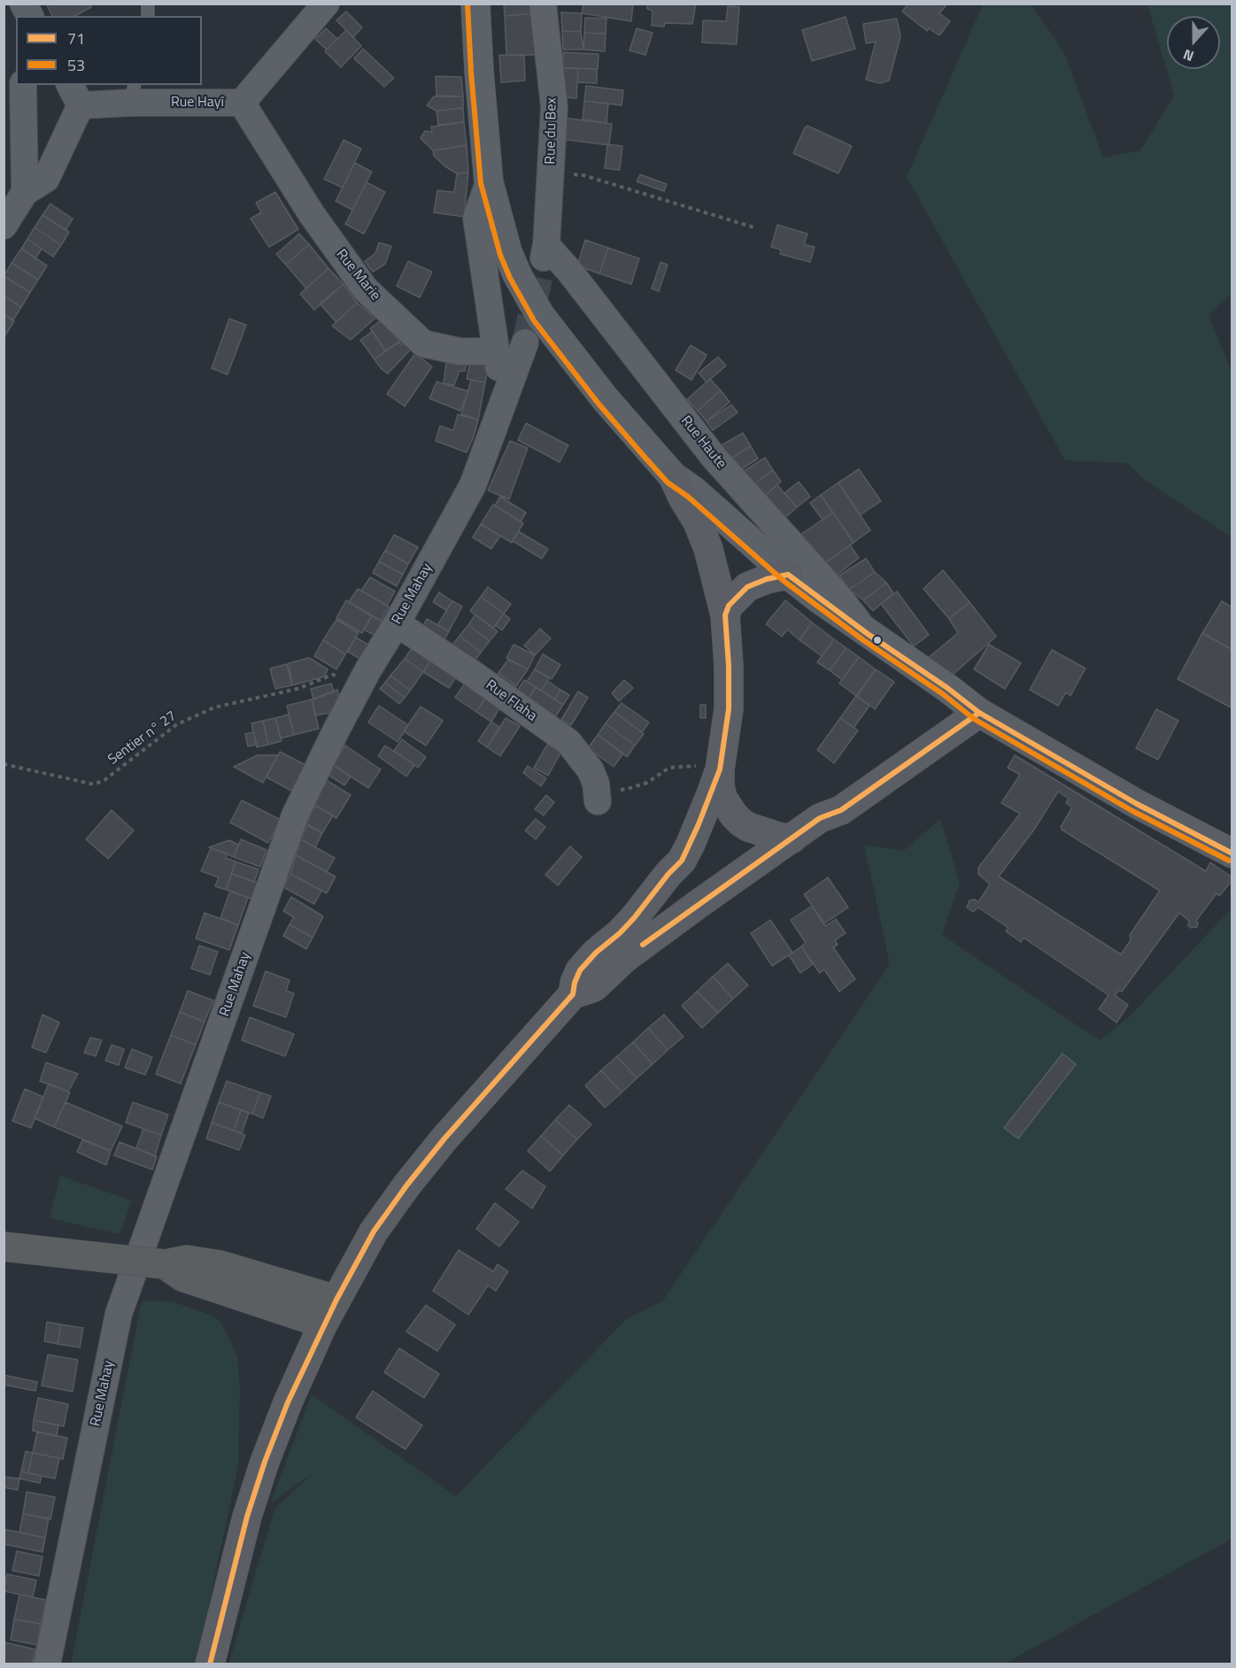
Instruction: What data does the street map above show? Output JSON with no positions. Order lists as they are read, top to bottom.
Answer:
{
  "streets": {
    "street": [
      "Rue Hayî",
      "Rue du Bex",
      "Rue Marie",
      "Rue Haute",
      "Rue Mahay",
      "Rue Flaha"
    ],
    "path": ["Sentier n° 27"]
  },
  "crossings": [
    ["Rue Hayî", "Rue Marie"],
    ["Rue du Bex", "Rue Haute"],
    ["Rue Mahay", "Rue Flaha"],
    ["Rue Mahay", "Sentier n° 27"]
  ],
  "lines": ["transit line 53", "transit line 71"],
  "legend": ["71", "53"],
  "north": "bottom"
}
